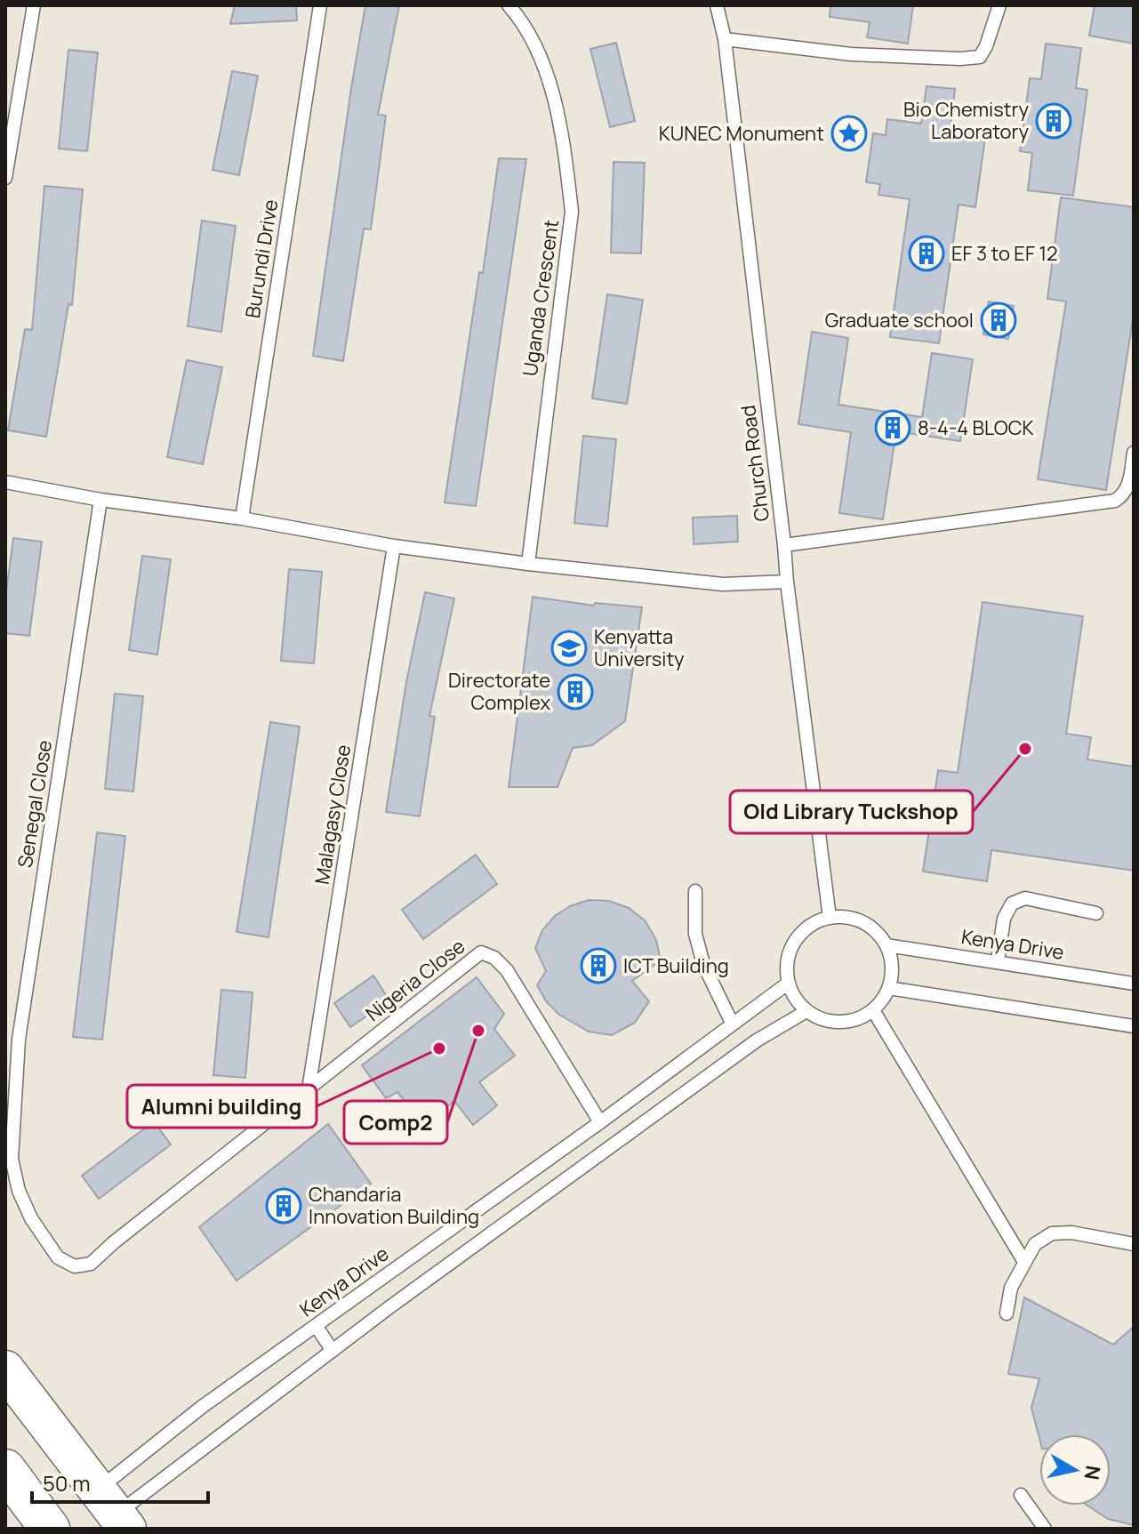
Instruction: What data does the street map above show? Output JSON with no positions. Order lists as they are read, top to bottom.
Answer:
{
  "streets": {
    "lane": [
      "Burundi Drive",
      "Uganda Crescent",
      "Church Road",
      "Senegal Close",
      "Malagasy Close",
      "Kenya Drive",
      "Nigeria Close"
    ]
  },
  "crossings": [
    ["Church Road", "Kenya Drive"],
    ["Senegal Close", "Malagasy Close"],
    ["Senegal Close", "Nigeria Close"],
    ["Malagasy Close", "Nigeria Close"],
    ["Kenya Drive", "Nigeria Close"]
  ],
  "places": {
    "building": [
      "Bio Chemistry Laboratory",
      "EF 3 to EF 12",
      "Graduate school",
      "8-4-4 BLOCK",
      "Directorate Complex",
      "ICT Building",
      "Chandaria Innovation Building"
    ],
    "place": ["KUNEC Monument"],
    "school or university": ["Kenyatta University"],
    "other": ["Old Library Tuckshop", "Comp2", "Alumni building"]
  },
  "scale_bar": "50 m",
  "north": "right"
}
